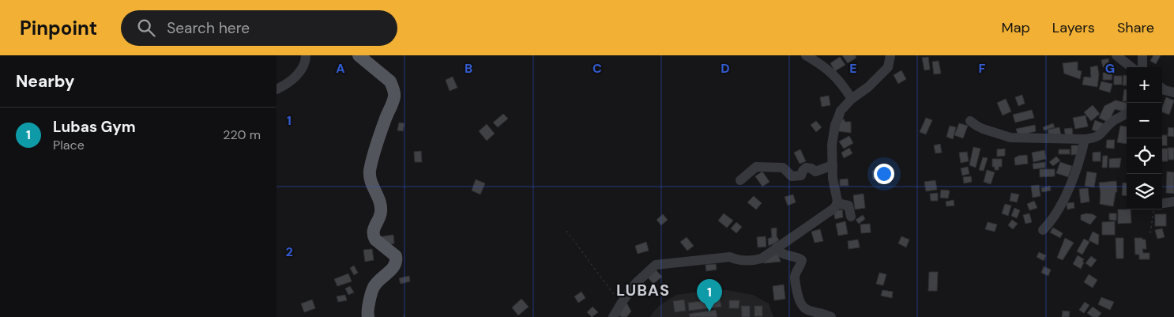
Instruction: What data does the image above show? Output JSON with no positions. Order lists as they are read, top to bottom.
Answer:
{
  "districts": ["LUBAS"],
  "page": {
    "header": "Pinpoint",
    "search": "Search here",
    "nav": ["Map", "Layers", "Share"],
    "heading": "Nearby",
    "map_buttons": ["+", "−"],
    "list": [
      {
        "mark": "1",
        "name": "Lubas Gym",
        "note": "Place",
        "value": "220 m"
      }
    ],
    "pins": "1"
  },
  "grid": {
    "columns": [
      "A",
      "B",
      "C",
      "D",
      "E",
      "F",
      "G"
    ],
    "rows": ["1", "2"]
  }
}
